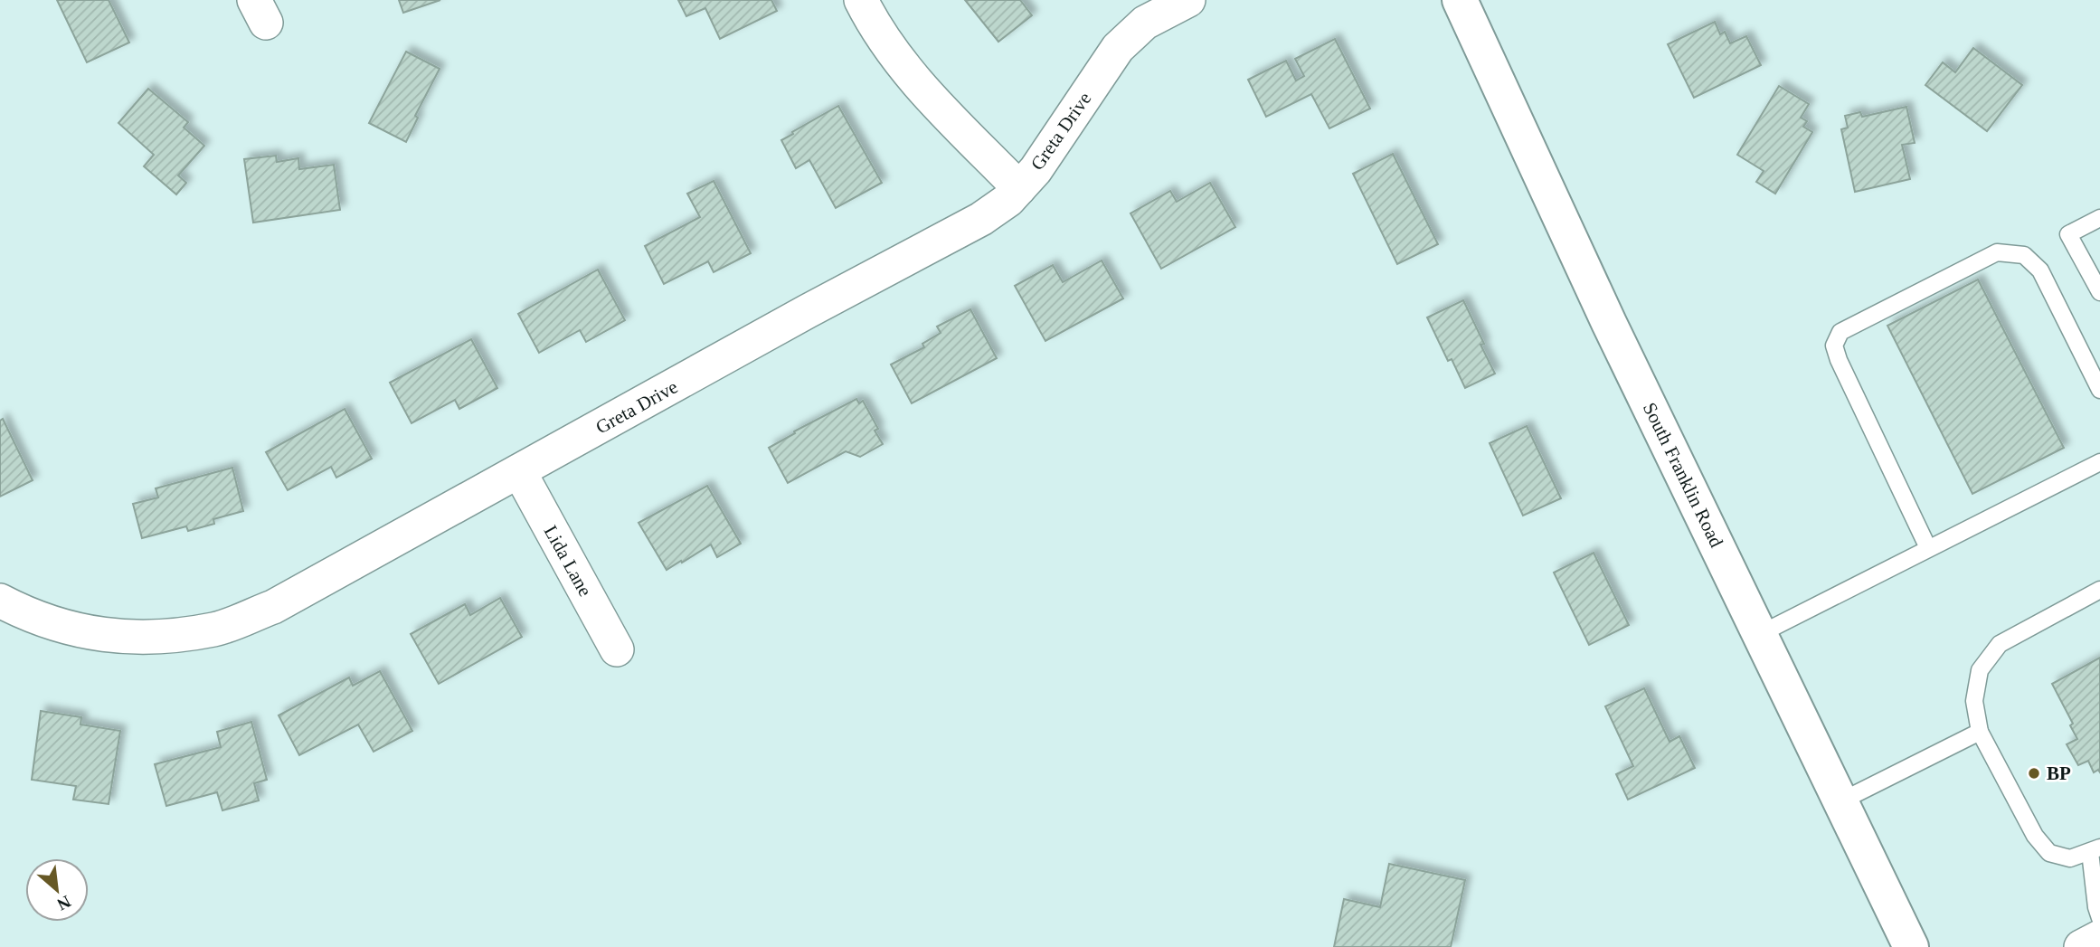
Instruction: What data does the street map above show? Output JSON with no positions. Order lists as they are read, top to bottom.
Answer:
{
  "streets": {
    "main road": ["South Franklin Road"],
    "street": ["Greta Drive", "Lida Lane"]
  },
  "crossings": [
    ["Greta Drive", "Lida Lane"]
  ],
  "places": ["BP"],
  "north": "bottom right"
}
